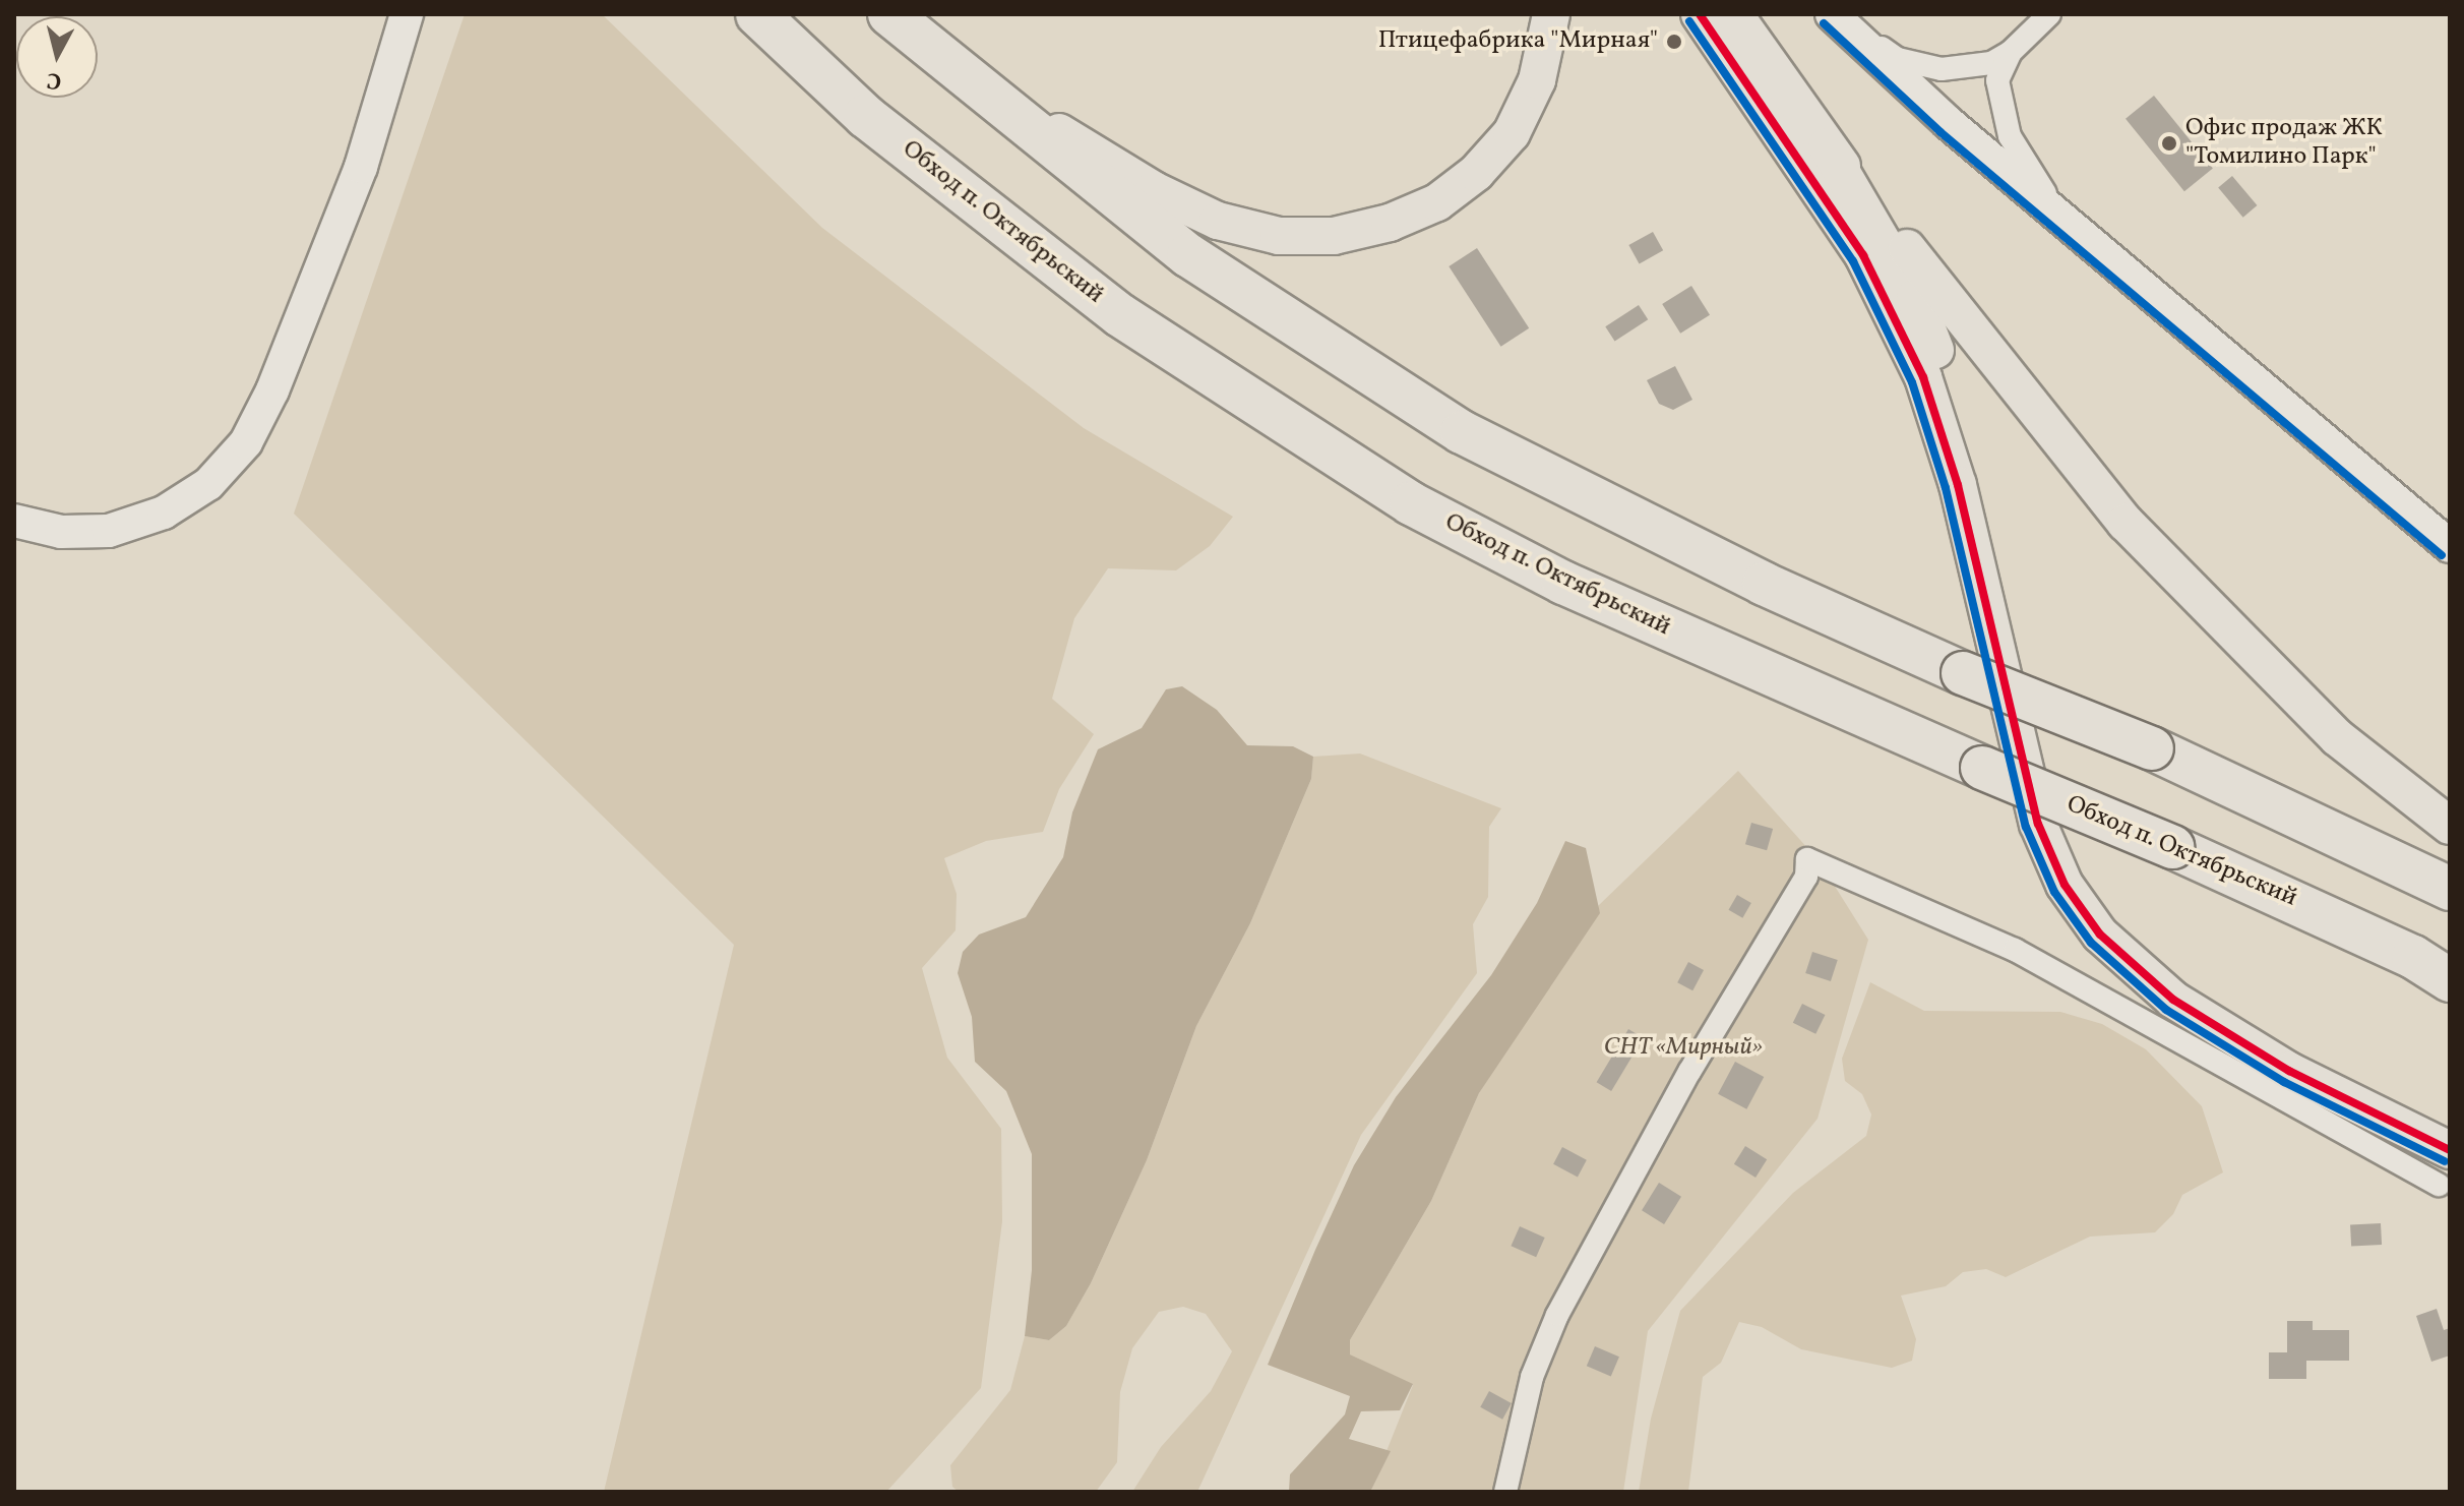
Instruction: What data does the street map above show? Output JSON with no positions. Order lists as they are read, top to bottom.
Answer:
{
  "streets": {
    "highway": ["Обход п. Октябрьский"]
  },
  "parks": ["СНТ «Мирный»"],
  "places": ["Птицефабрика \"Мирная\"", "Офис продаж ЖК \"Томилино Парк\""],
  "north": "bottom"
}
